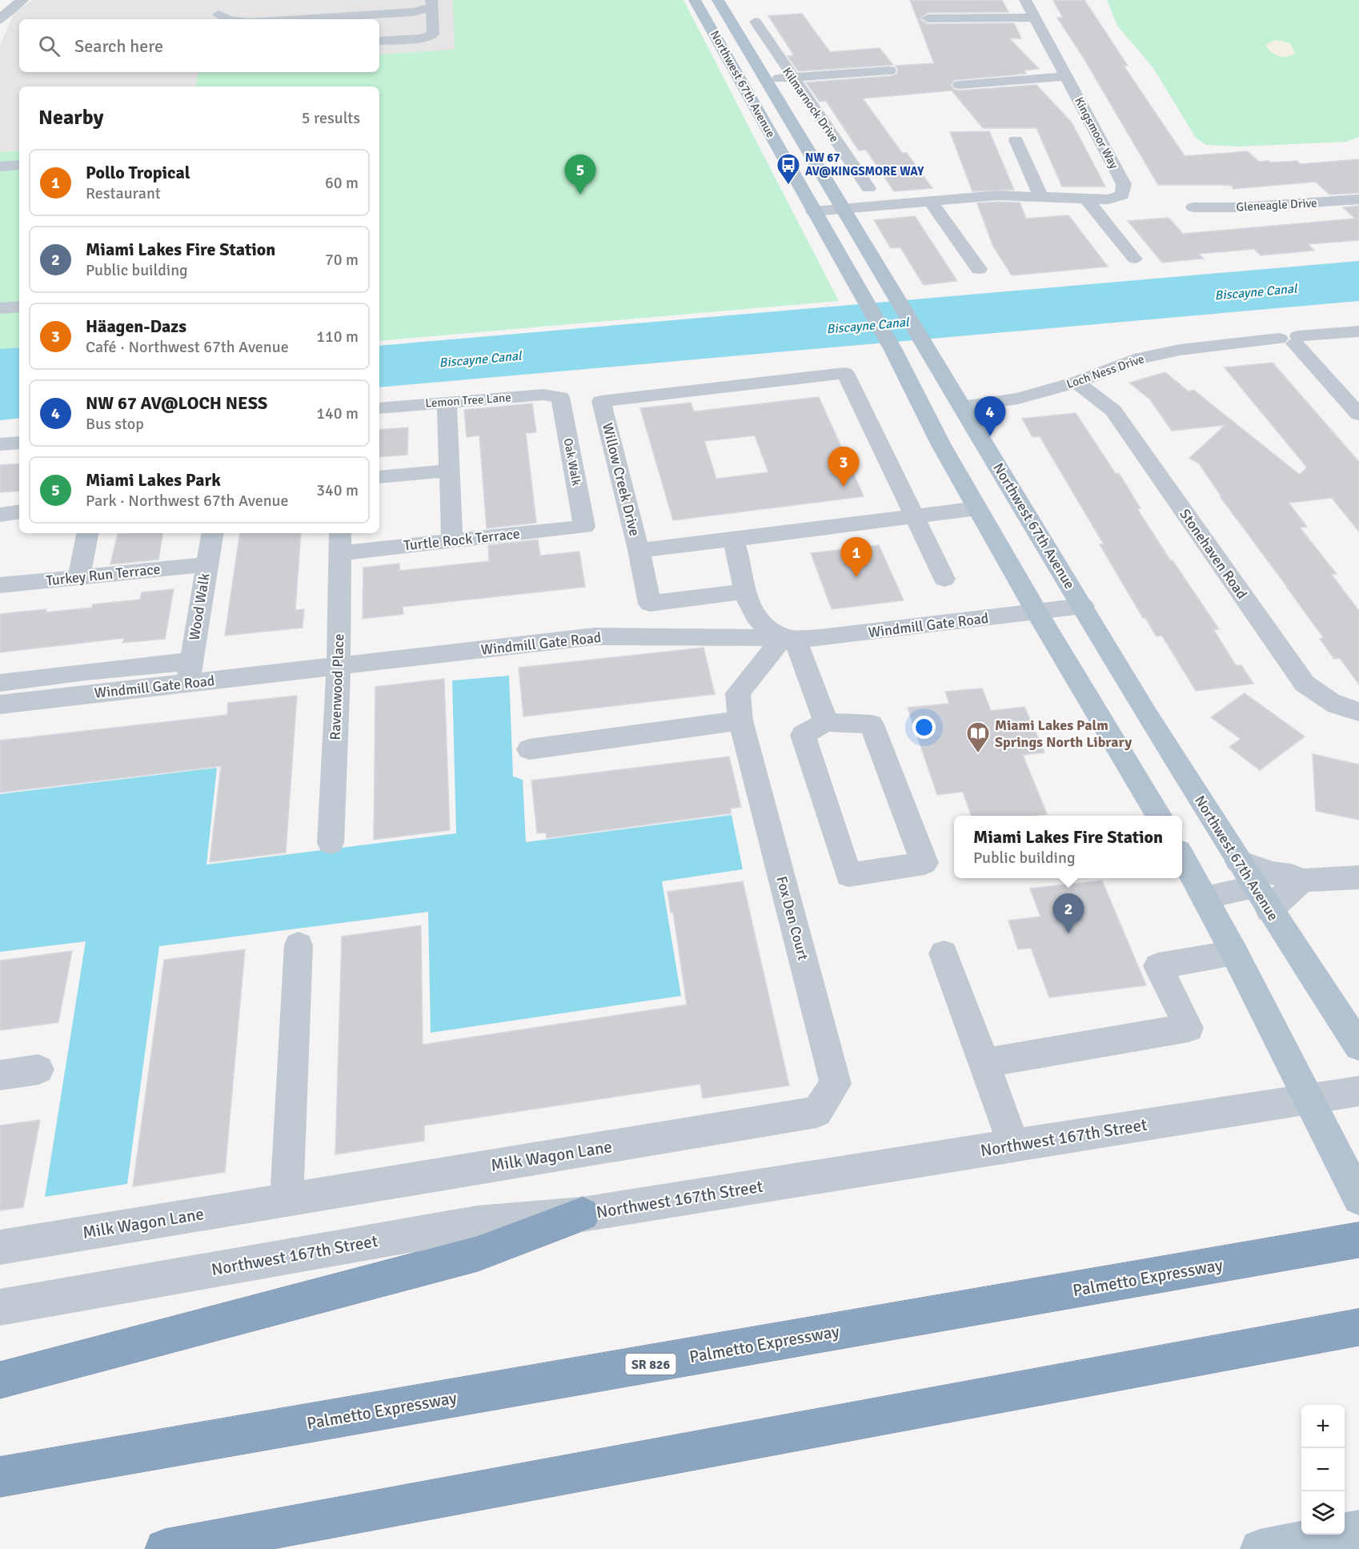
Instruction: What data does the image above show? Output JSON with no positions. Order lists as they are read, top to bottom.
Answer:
{
  "streets": {
    "highway": ["Palmetto Expressway", "SR 826"],
    "main road": ["Northwest 67th Avenue"],
    "street": [
      "Kilmarnock Drive",
      "Kingsmoor Way",
      "Gleneagle Drive",
      "Loch Ness Drive",
      "Lemon Tree Lane",
      "Oak Walk",
      "Willow Creek Drive",
      "Turtle Rock Terrace",
      "Stonehaven Road",
      "Turkey Run Terrace",
      "Wood Walk",
      "Windmill Gate Road",
      "Ravenwood Place",
      "Fox Den Court",
      "Northwest 167th Street",
      "Milk Wagon Lane"
    ]
  },
  "crossings": [
    ["Northwest 67th Avenue", "Kingsmoor Way"],
    ["Northwest 67th Avenue", "Loch Ness Drive"],
    ["Northwest 67th Avenue", "Willow Creek Drive"],
    ["Northwest 67th Avenue", "Windmill Gate Road"],
    ["Loch Ness Drive", "Stonehaven Road"],
    ["Lemon Tree Lane", "Oak Walk"],
    ["Oak Walk", "Turtle Rock Terrace"],
    ["Turtle Rock Terrace", "Ravenwood Place"],
    ["Turkey Run Terrace", "Wood Walk"],
    ["Wood Walk", "Windmill Gate Road"],
    ["Windmill Gate Road", "Ravenwood Place"],
    ["Windmill Gate Road", "Fox Den Court"],
    ["Fox Den Court", "Milk Wagon Lane"]
  ],
  "water": ["Biscayne Canal"],
  "places": {
    "bus stop": ["NW 67 AV@KINGSMORE WAY"],
    "library": ["Miami Lakes Palm Springs North Library"]
  },
  "page": {
    "search": "Search here",
    "heading": ["Nearby", "5 results"],
    "list": [
      {
        "mark": "1",
        "name": "Pollo Tropical",
        "note": "Restaurant",
        "value": "60 m"
      },
      {
        "mark": "2",
        "name": "Miami Lakes Fire Station",
        "note": "Public building",
        "value": "70 m"
      },
      {
        "mark": "3",
        "name": "Häagen-Dazs",
        "note": "Café · Northwest 67th Avenue",
        "value": "110 m"
      },
      {
        "mark": "4",
        "name": "NW 67 AV@LOCH NESS",
        "note": "Bus stop",
        "value": "140 m"
      },
      {
        "mark": "5",
        "name": "Miami Lakes Park",
        "note": "Park · Northwest 67th Avenue",
        "value": "340 m"
      }
    ],
    "pins": [
      "5",
      "4",
      "3",
      "1",
      "2"
    ],
    "popup": ["Miami Lakes Fire Station", "Public building"],
    "map_buttons": ["+", "−"]
  }
}
